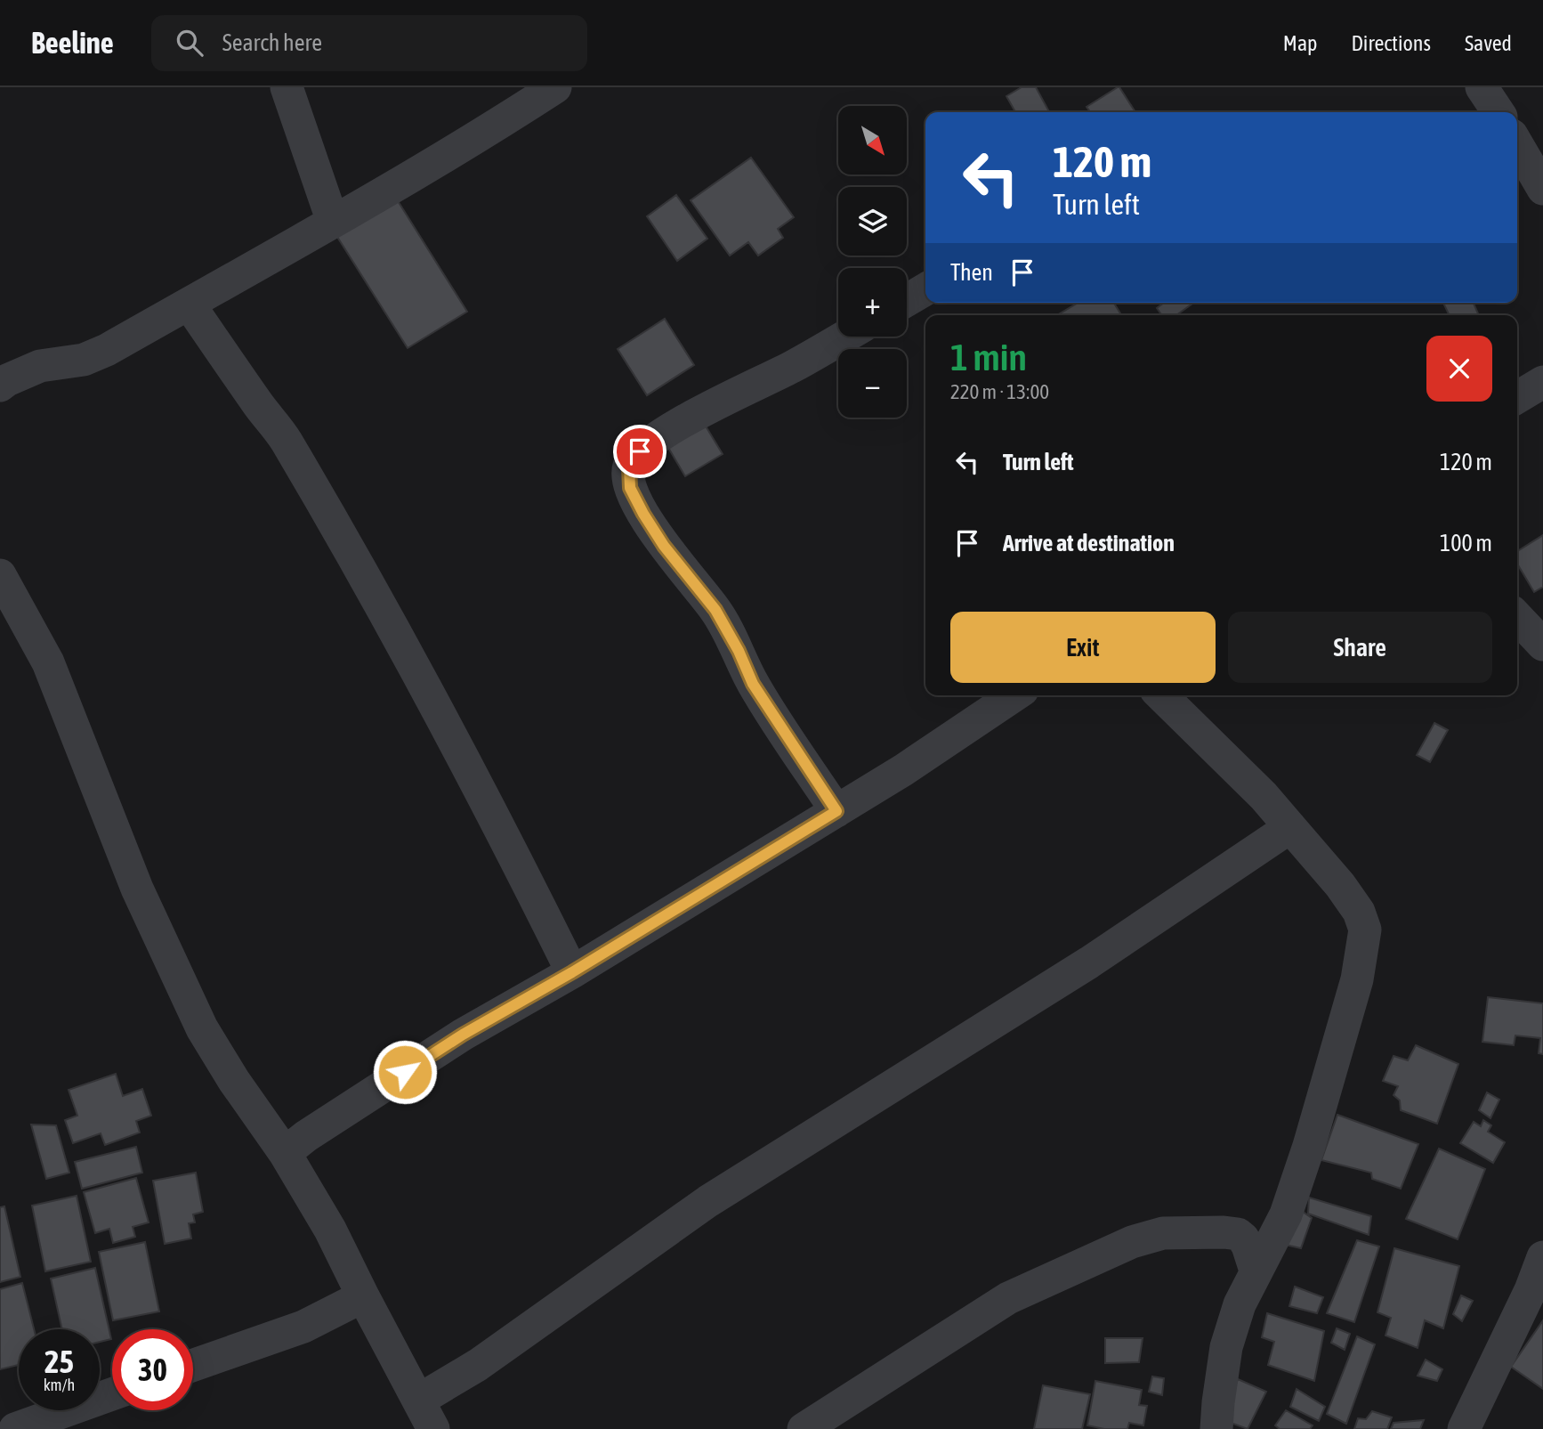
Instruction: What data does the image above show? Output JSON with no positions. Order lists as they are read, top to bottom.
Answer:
{
  "north": "bottom right",
  "page": {
    "header": "Beeline",
    "search": "Search here",
    "nav": ["Map", "Directions", "Saved"],
    "map_buttons": ["+", "−"],
    "turn": ["120 m", "Turn left"],
    "then": "Then",
    "heading": ["1 min", "220 m · 13:00"],
    "list": [
      {
        "name": "Turn left",
        "value": "120 m"
      },
      {
        "name": "Arrive at destination",
        "value": "100 m"
      }
    ],
    "buttons": ["Exit", "Share"],
    "speed": "25 km/h",
    "limit": "30"
  }
}
